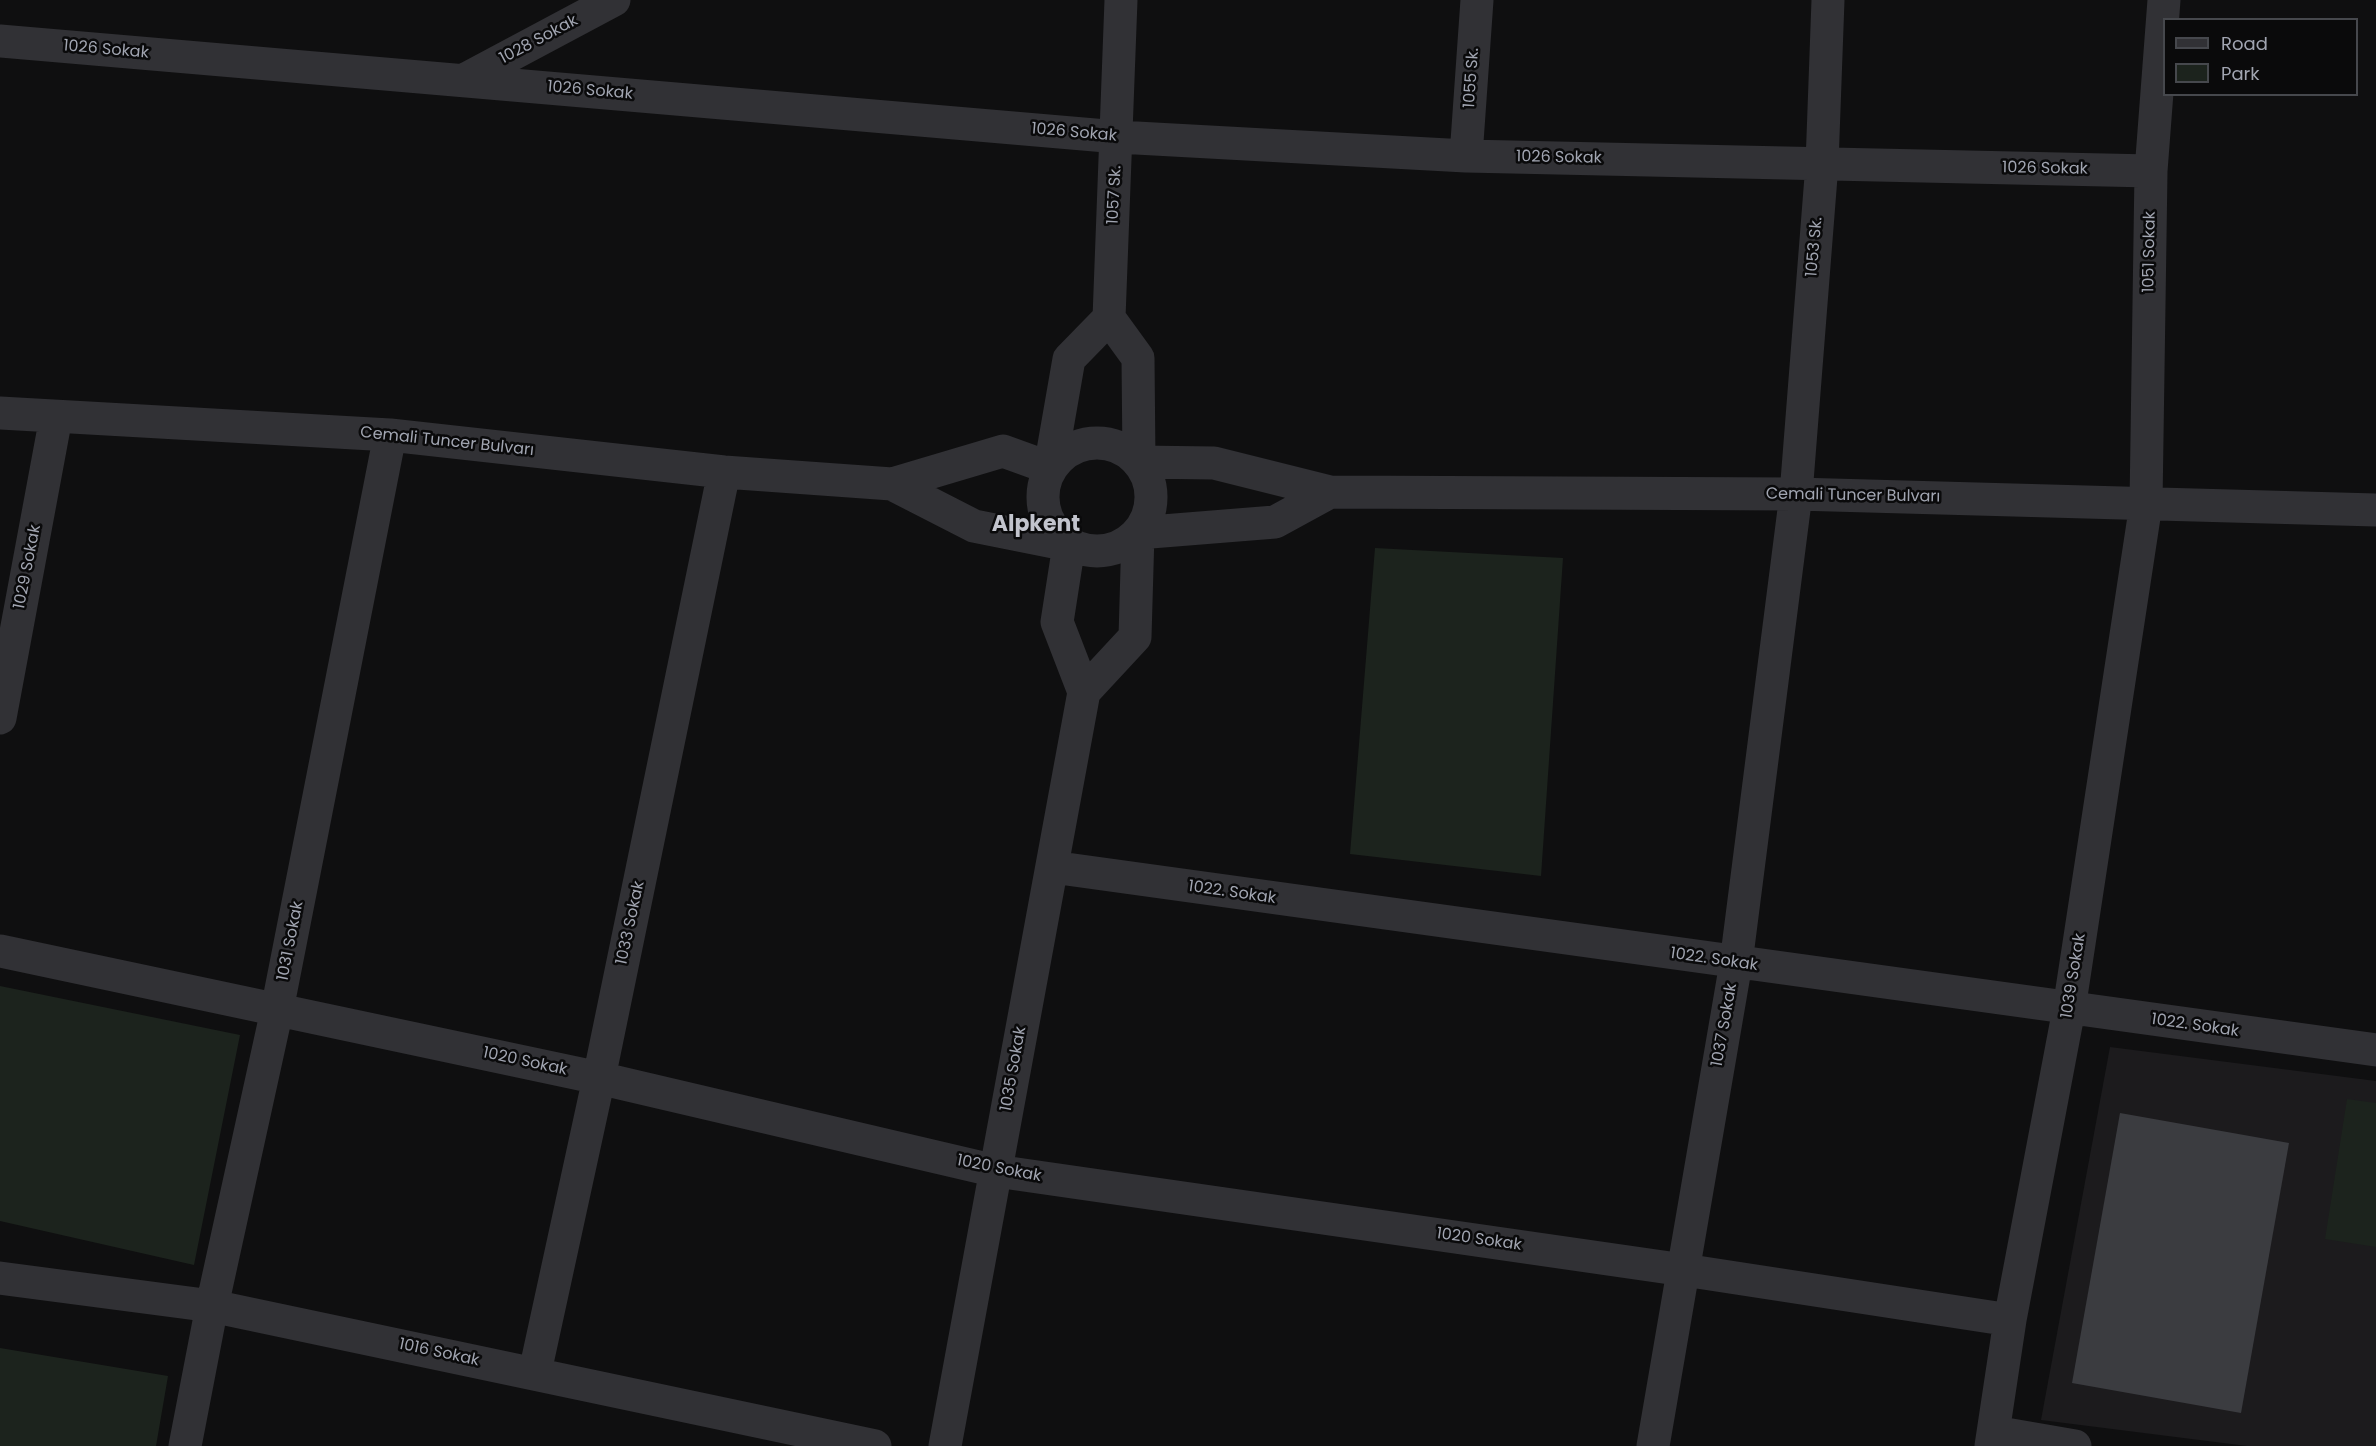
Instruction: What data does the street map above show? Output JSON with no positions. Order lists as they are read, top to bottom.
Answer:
{
  "streets": {
    "street": [
      "1028 Sokak",
      "1026 Sokak",
      "1055 Sk.",
      "1057 Sk.",
      "1053 Sk.",
      "1051 Sokak",
      "Cemali Tuncer Bulvarı",
      "1029 Sokak",
      "1022. Sokak",
      "1033 Sokak",
      "1031 Sokak",
      "1039 Sokak",
      "1037 Sokak",
      "1020 Sokak",
      "1035 Sokak",
      "1016 Sokak"
    ]
  },
  "crossings": [
    ["1028 Sokak", "1026 Sokak"],
    ["1026 Sokak", "1055 Sk."],
    ["1026 Sokak", "1057 Sk."],
    ["1026 Sokak", "1053 Sk."],
    ["1026 Sokak", "1051 Sokak"],
    ["1053 Sk.", "Cemali Tuncer Bulvarı"],
    ["1053 Sk.", "1037 Sokak"],
    ["1051 Sokak", "Cemali Tuncer Bulvarı"],
    ["1051 Sokak", "1039 Sokak"],
    ["Cemali Tuncer Bulvarı", "1029 Sokak"],
    ["Cemali Tuncer Bulvarı", "1033 Sokak"],
    ["Cemali Tuncer Bulvarı", "1031 Sokak"],
    ["Cemali Tuncer Bulvarı", "1039 Sokak"],
    ["Cemali Tuncer Bulvarı", "1037 Sokak"],
    ["1022. Sokak", "1039 Sokak"],
    ["1022. Sokak", "1037 Sokak"],
    ["1022. Sokak", "1035 Sokak"],
    ["1033 Sokak", "1020 Sokak"],
    ["1033 Sokak", "1016 Sokak"],
    ["1031 Sokak", "1020 Sokak"],
    ["1031 Sokak", "1016 Sokak"],
    ["1039 Sokak", "1020 Sokak"],
    ["1037 Sokak", "1020 Sokak"],
    ["1020 Sokak", "1035 Sokak"]
  ],
  "districts": ["Alpkent"],
  "legend": ["Road", "Park"]
}
